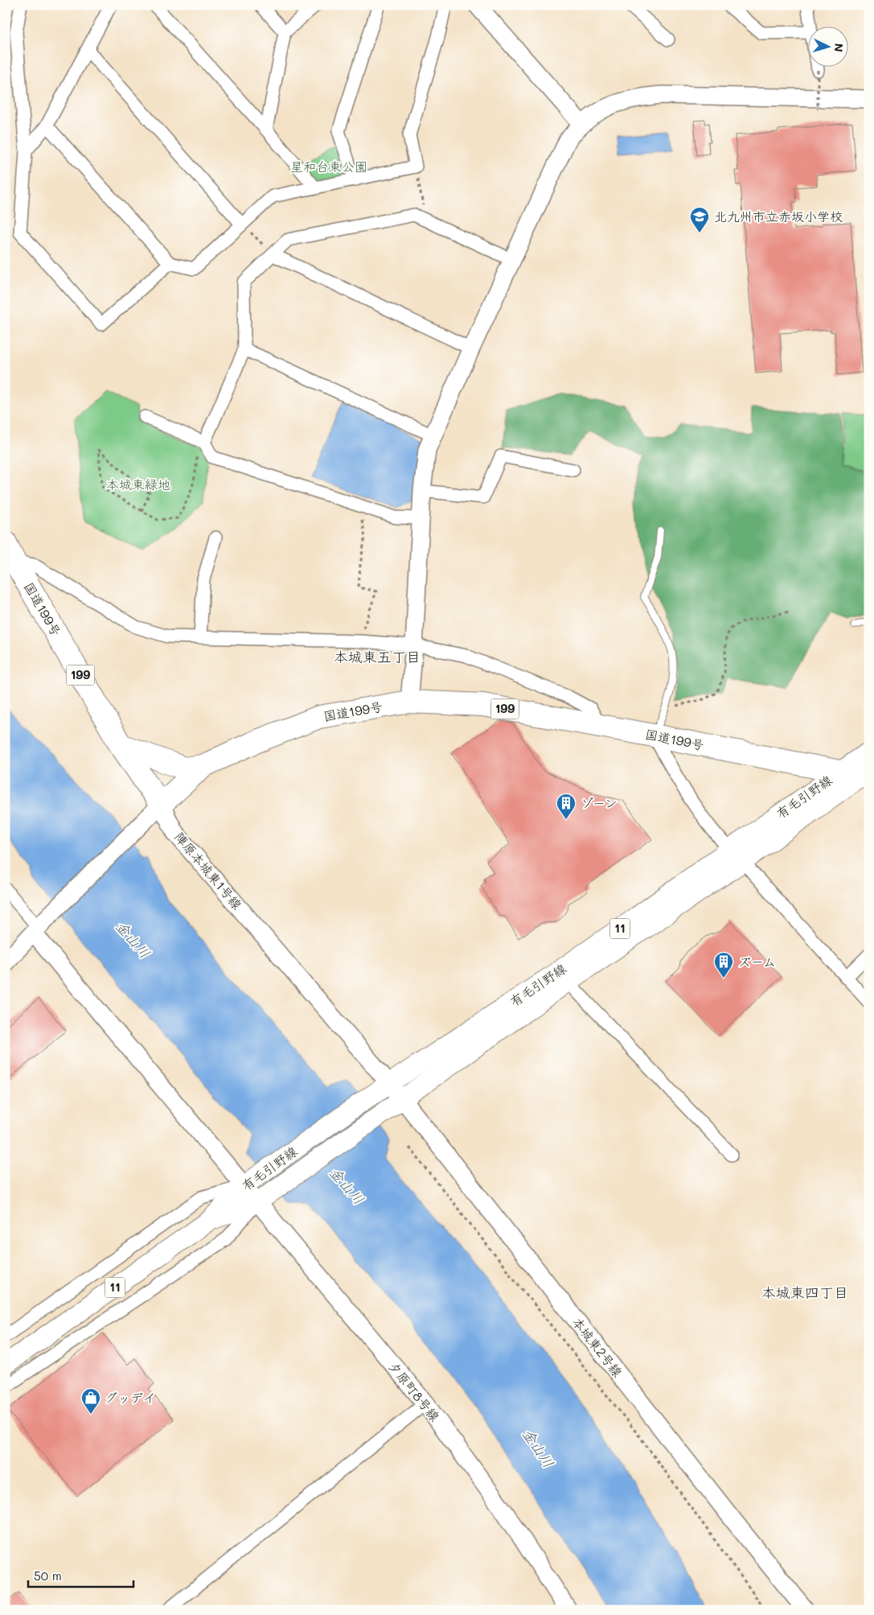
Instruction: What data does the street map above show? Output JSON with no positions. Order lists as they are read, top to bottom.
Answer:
{
  "streets": {
    "highway": ["国道199号", "199"],
    "main road": ["有毛引野線", "11"],
    "street": ["陣原本城東1号線", "本城東2号線", "夕原町8号線"]
  },
  "crossings": [
    ["国道199号", "199"],
    ["国道199号", "有毛引野線"],
    ["国道199号", "陣原本城東1号線"],
    ["有毛引野線", "陣原本城東1号線"],
    ["有毛引野線", "本城東2号線"],
    ["有毛引野線", "夕原町8号線"],
    ["陣原本城東1号線", "本城東2号線"]
  ],
  "districts": ["本城東五丁目", "本城東四丁目"],
  "water": ["金山川"],
  "parks": ["星和台東公園", "本城東緑地"],
  "places": {
    "school or university": ["北九州市立赤坂小学校"],
    "building": ["ゾーン", "ズーム"],
    "shop": ["グッデイ"]
  },
  "scale_bar": "50 m",
  "north": "right"
}
